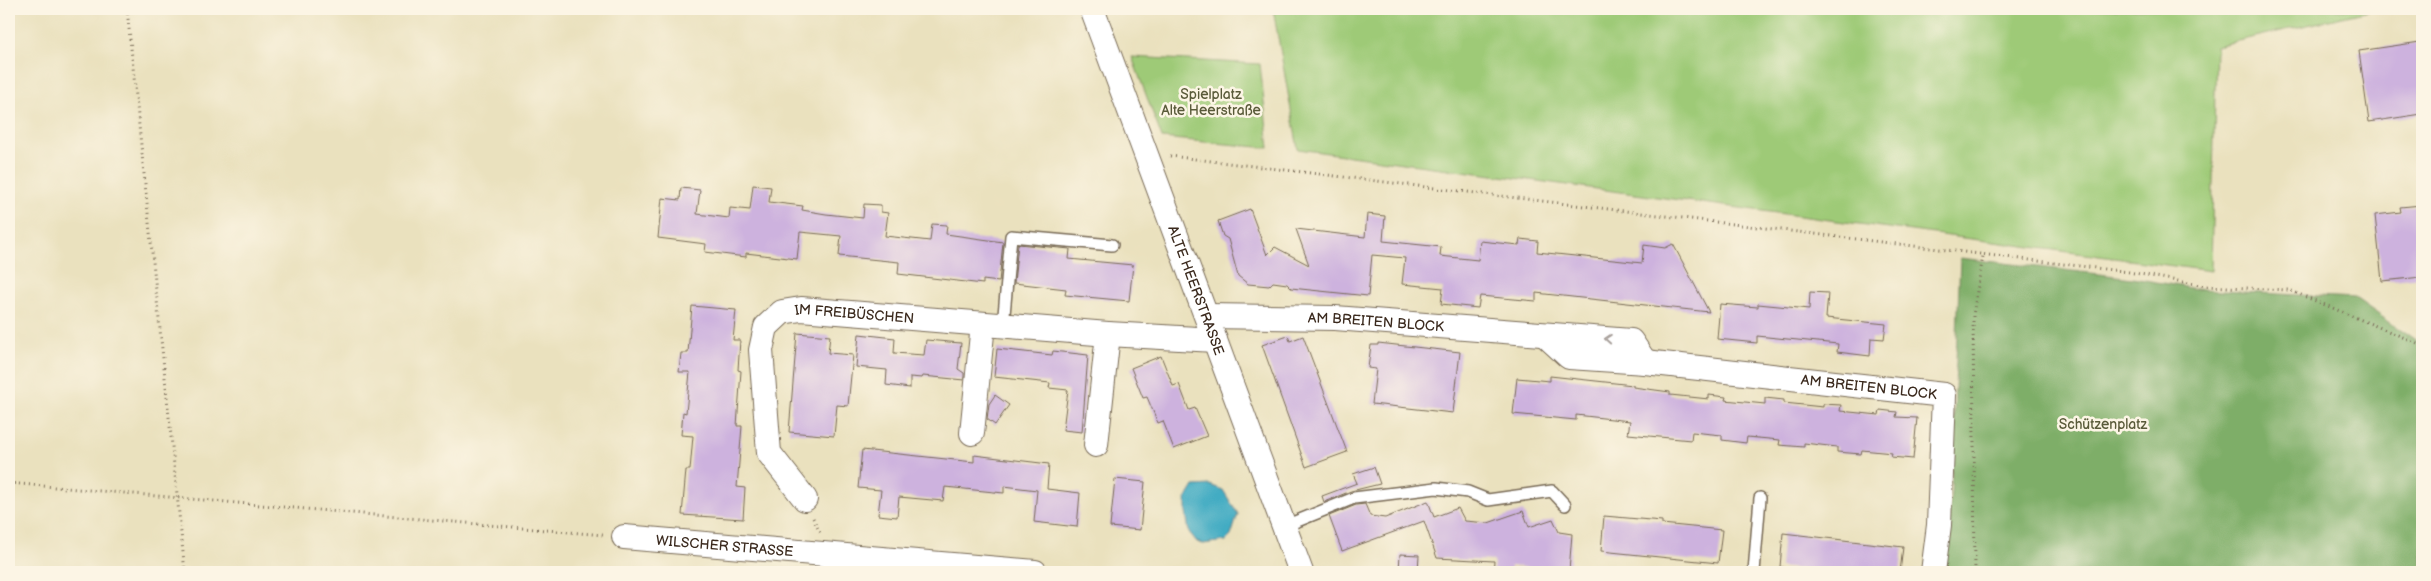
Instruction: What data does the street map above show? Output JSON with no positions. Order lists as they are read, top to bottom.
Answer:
{
  "streets": {
    "street": [
      "ALTE HEERSTRASSE",
      "IM FREIBÜSCHEN",
      "AM BREITEN BLOCK",
      "WILSCHER STRASSE"
    ]
  },
  "crossings": [
    ["ALTE HEERSTRASSE", "IM FREIBÜSCHEN"],
    ["ALTE HEERSTRASSE", "AM BREITEN BLOCK"]
  ],
  "parks": ["Spielplatz Alte Heerstraße", "Schützenplatz"]
}
